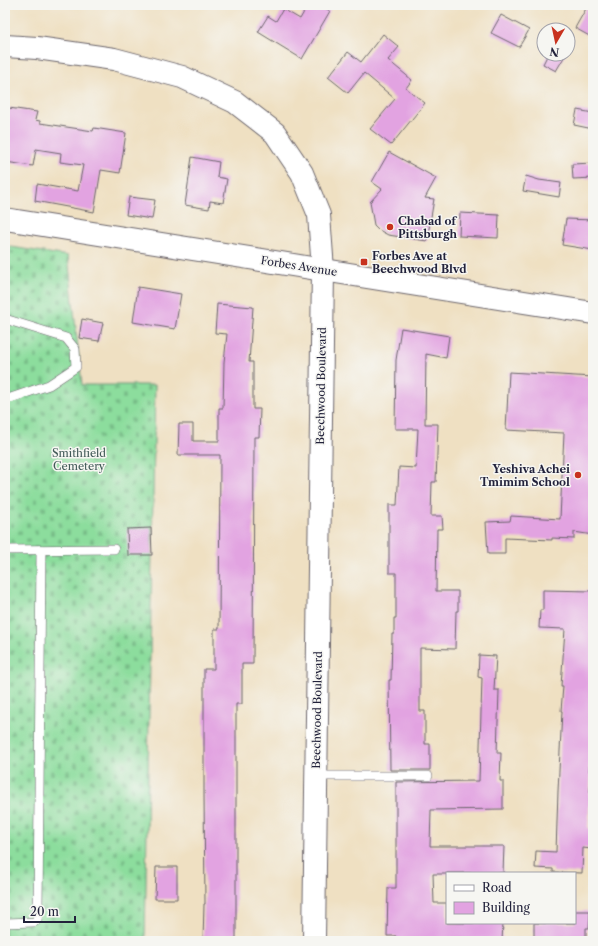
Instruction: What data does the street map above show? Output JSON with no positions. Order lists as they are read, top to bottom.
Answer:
{
  "streets": {
    "main road": ["Forbes Avenue", "Beechwood Boulevard"]
  },
  "crossings": [
    ["Forbes Avenue", "Beechwood Boulevard"]
  ],
  "parks": ["Smithfield Cemetery"],
  "places": {
    "other": ["Chabad of Pittsburgh", "Yeshiva Achei Tmimim School"],
    "transit": ["Forbes Ave at Beechwood Blvd"]
  },
  "legend": ["Road", "Building"],
  "scale_bar": "20 m",
  "north": "bottom"
}
